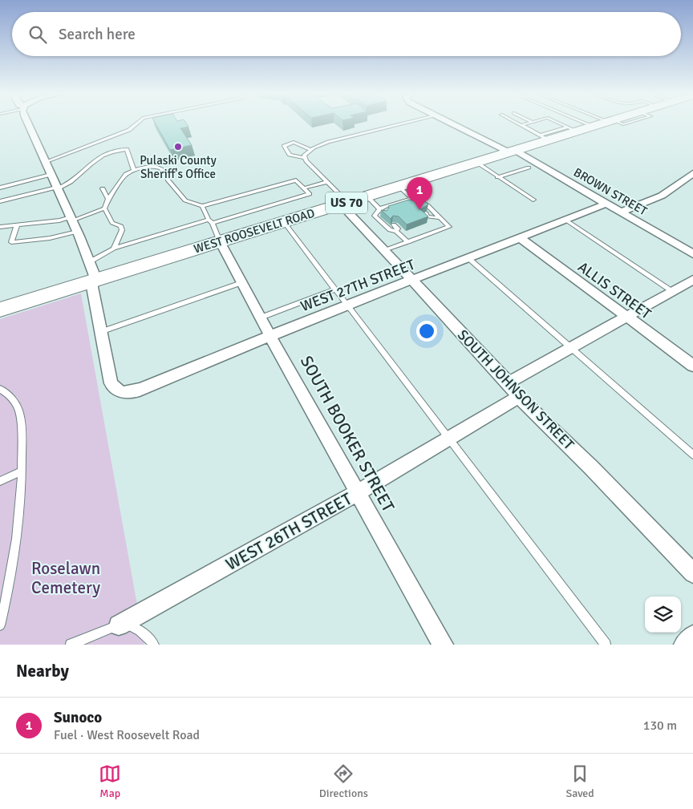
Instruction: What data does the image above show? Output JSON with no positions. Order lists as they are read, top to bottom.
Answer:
{
  "streets": {
    "main road": ["US 70", "WEST ROOSEVELT ROAD"],
    "street": [
      "BROWN STREET",
      "WEST 27TH STREET",
      "ALLIS STREET",
      "SOUTH JOHNSON STREET",
      "SOUTH BOOKER STREET",
      "WEST 26TH STREET"
    ]
  },
  "crossings": [
    ["BROWN STREET", "WEST ROOSEVELT ROAD"],
    ["BROWN STREET", "WEST 27TH STREET"],
    ["WEST ROOSEVELT ROAD", "SOUTH JOHNSON STREET"],
    ["WEST ROOSEVELT ROAD", "SOUTH BOOKER STREET"],
    ["WEST 27TH STREET", "ALLIS STREET"],
    ["WEST 27TH STREET", "SOUTH JOHNSON STREET"],
    ["WEST 27TH STREET", "SOUTH BOOKER STREET"],
    ["SOUTH JOHNSON STREET", "WEST 26TH STREET"],
    ["SOUTH BOOKER STREET", "WEST 26TH STREET"]
  ],
  "parks": ["Roselawn Cemetery"],
  "places": ["Pulaski County Sheriff's Office"],
  "page": {
    "search": "Search here",
    "pins": "1",
    "heading": "Nearby",
    "list": [
      {
        "mark": "1",
        "name": "Sunoco",
        "note": "Fuel · West Roosevelt Road",
        "value": "130 m"
      }
    ],
    "nav": ["Map", "Directions", "Saved"]
  }
}
